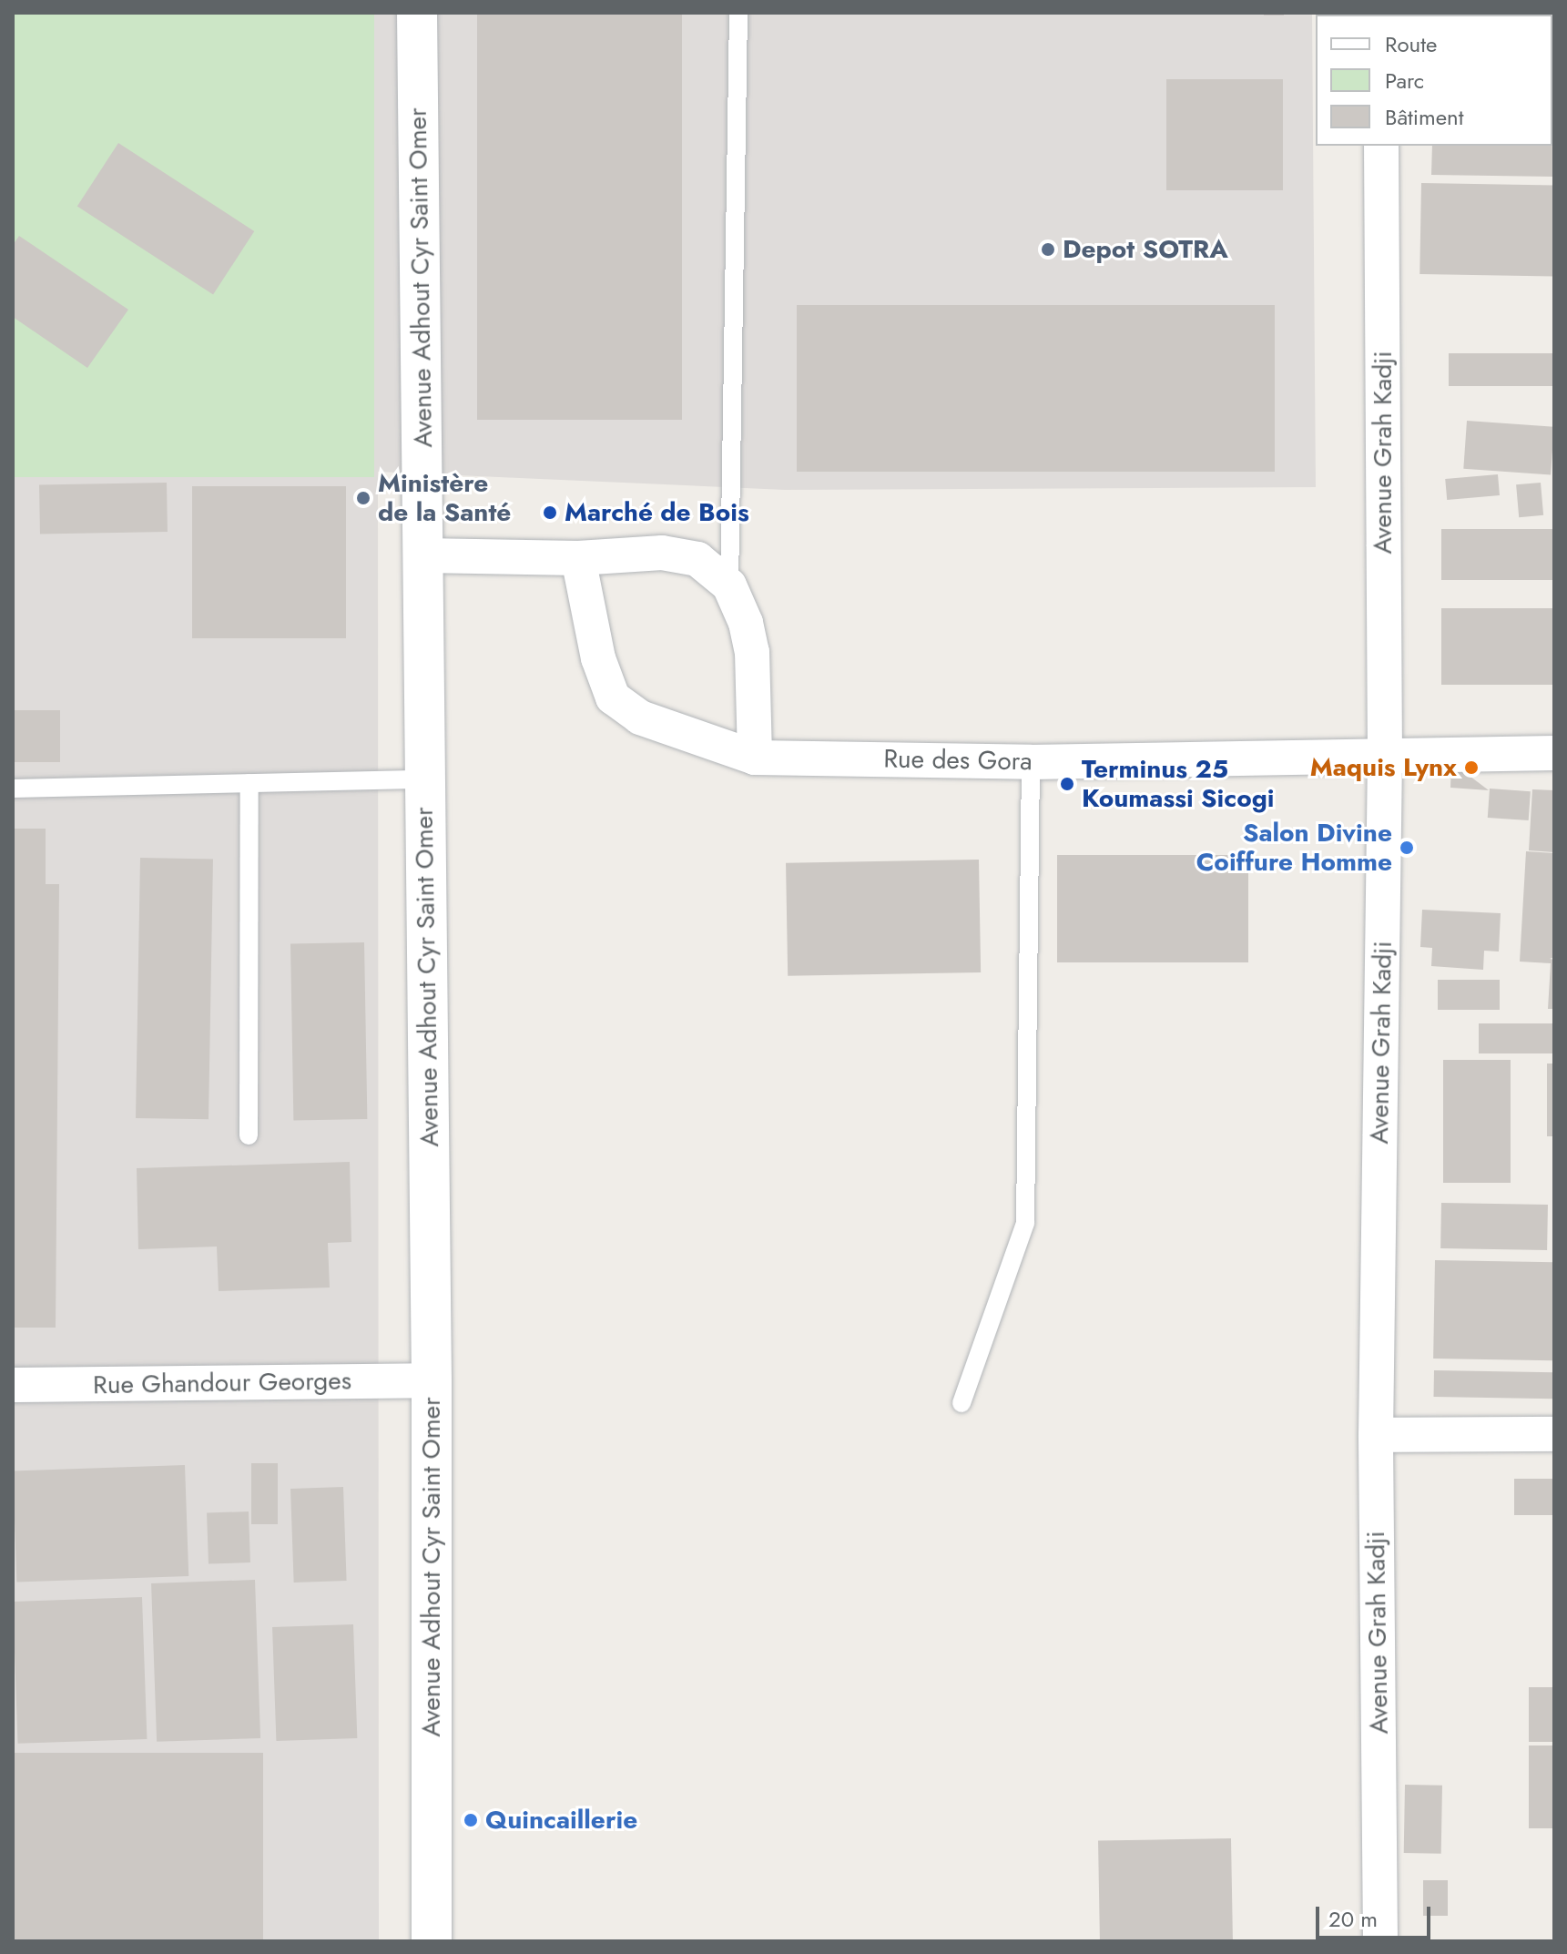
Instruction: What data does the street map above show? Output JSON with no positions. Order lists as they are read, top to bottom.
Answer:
{
  "streets": {
    "street": [
      "Avenue Adhout Cyr Saint Omer",
      "Avenue Grah Kadji",
      "Rue des Gora",
      "Rue Ghandour Georges"
    ]
  },
  "crossings": [
    ["Avenue Adhout Cyr Saint Omer", "Rue Ghandour Georges"],
    ["Avenue Grah Kadji", "Rue des Gora"]
  ],
  "places": [
    "Depot SOTRA",
    "Ministère de la Santé",
    "Marché de Bois",
    "Maquis Lynx",
    "Terminus 25 Koumassi Sicogi",
    "Salon Divine Coiffure Homme",
    "Quincaillerie"
  ],
  "legend": ["Route", "Parc", "Bâtiment"],
  "scale_bar": "20 m"
}
